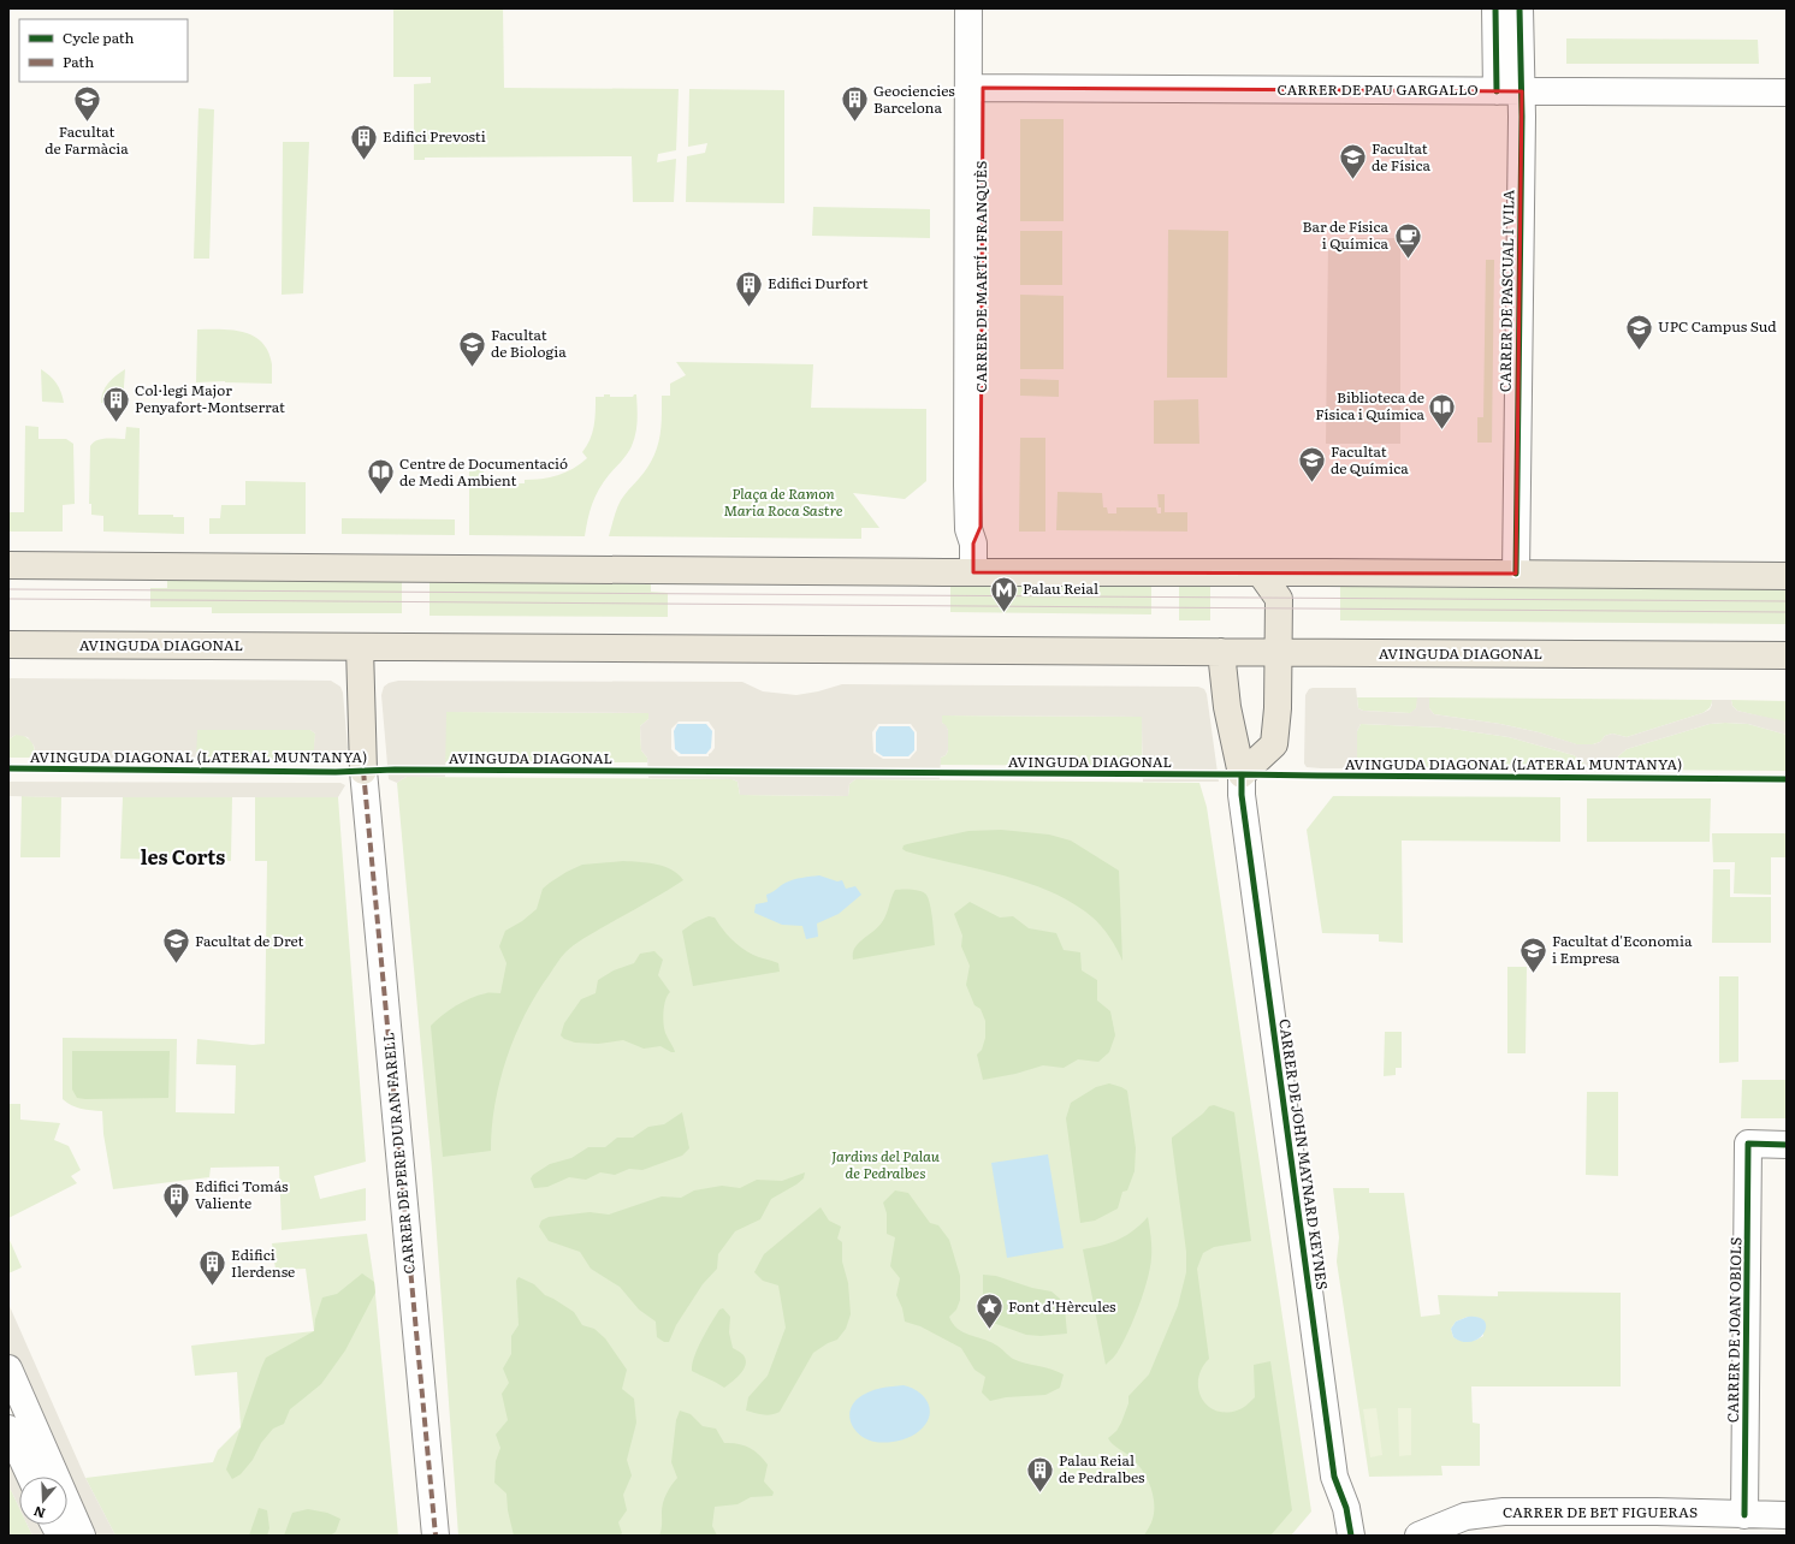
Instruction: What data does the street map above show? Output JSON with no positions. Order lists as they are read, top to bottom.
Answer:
{
  "streets": {
    "main road": ["AVINGUDA DIAGONAL"],
    "street": [
      "CARRER DE PAU GARGALLO",
      "CARRER DE MARTÍ I FRANQUÈS",
      "CARRER DE PASCUAL I VILA",
      "CARRER DE PERE DURAN FARELL",
      "CARRER DE JOHN MAYNARD KEYNES",
      "CARRER DE JOAN OBIOLS",
      "CARRER DE BET FIGUERAS"
    ],
    "cycle path": ["AVINGUDA DIAGONAL (LATERAL MUNTANYA)"]
  },
  "crossings": [
    ["CARRER DE PAU GARGALLO", "CARRER DE MARTÍ I FRANQUÈS"],
    ["CARRER DE PAU GARGALLO", "CARRER DE PASCUAL I VILA"],
    ["CARRER DE JOAN OBIOLS", "CARRER DE BET FIGUERAS"]
  ],
  "districts": ["les Corts"],
  "parks": ["Plaça de Ramon Maria Roca Sastre", "Jardins del Palau de Pedralbes"],
  "places": {
    "school or university": [
      "Facultat de Farmàcia",
      "Facultat de Física",
      "UPC Campus Sud",
      "Facultat de Biologia",
      "Facultat de Química",
      "Facultat de Dret",
      "Facultat d'Economia i Empresa"
    ],
    "building": [
      "Geociencies Barcelona",
      "Edifici Prevosti",
      "Edifici Durfort",
      "Col·legi Major Penyafort-Montserrat",
      "Edifici Tomás Valiente",
      "Edifici Ilerdense",
      "Palau Reial de Pedralbes"
    ],
    "cafe": ["Bar de Física i Química"],
    "library": ["Biblioteca de Física i Química", "Centre de Documentació de Medi Ambient"],
    "metro station": ["Palau Reial"],
    "place": ["Font d'Hèrcules"]
  },
  "legend": ["Cycle path", "Path"],
  "north": "bottom"
}
